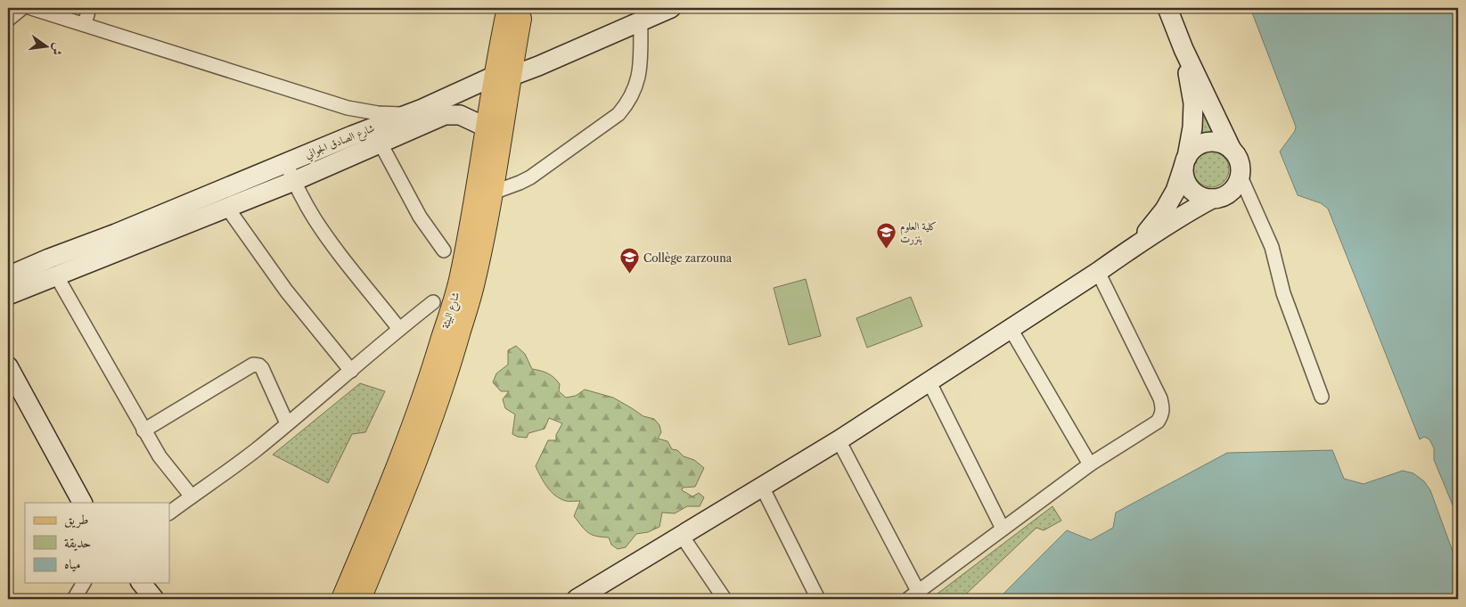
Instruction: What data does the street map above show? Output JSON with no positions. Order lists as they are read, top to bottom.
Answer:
{
  "streets": {
    "main road": ["شارع البيئة"],
    "street": ["شارع الصادق الجواني"]
  },
  "crossings": [
    ["شارع الصادق الجواني", "شارع البيئة"]
  ],
  "places": {
    "school or university": ["كلية العلوم بنزرت", "Collège zarzouna"]
  },
  "legend": ["طريق", "حديقة", "مياه"],
  "north": "right"
}
